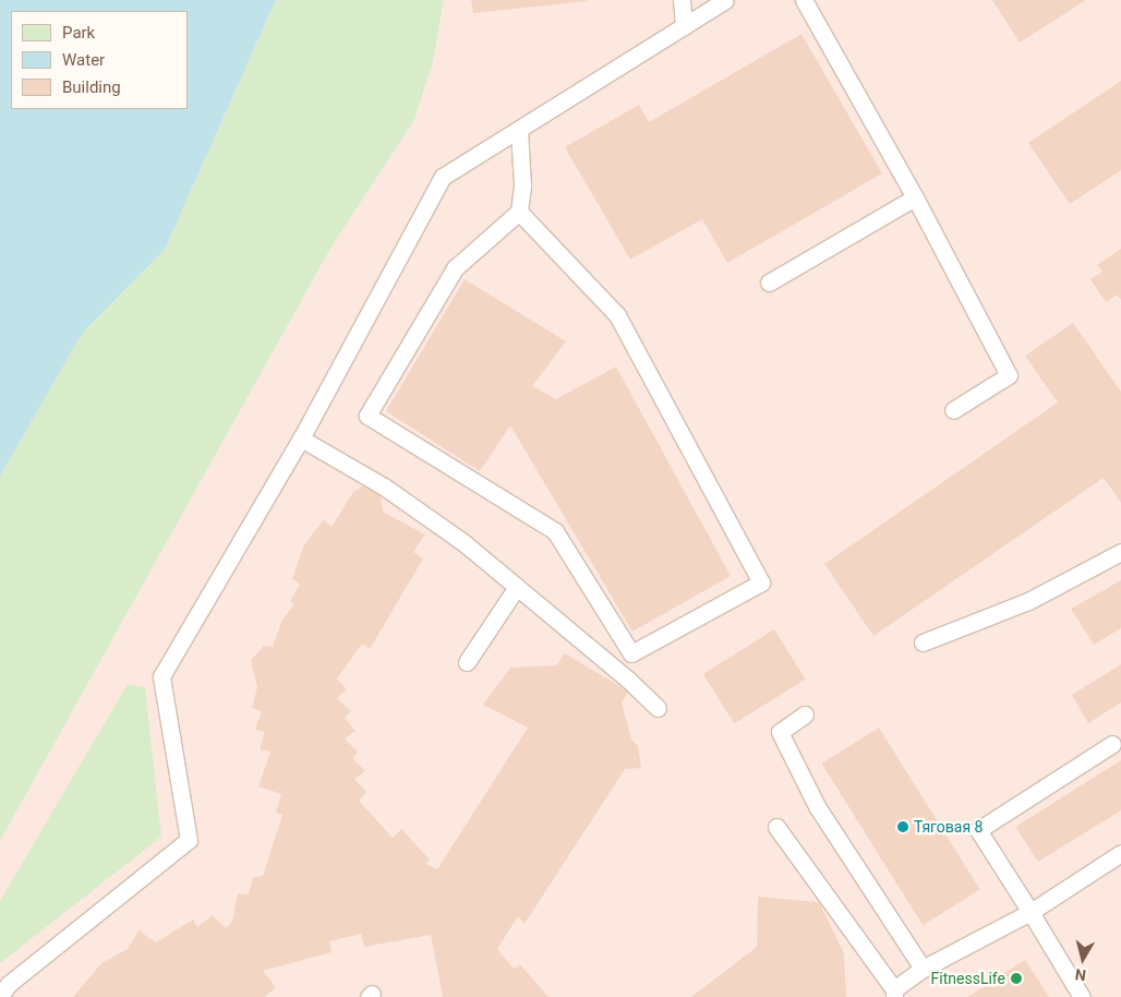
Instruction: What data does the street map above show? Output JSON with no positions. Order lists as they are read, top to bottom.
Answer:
{
  "places": ["Тяговая 8", "FitnessLife"],
  "legend": ["Park", "Water", "Building"],
  "north": "bottom"
}
